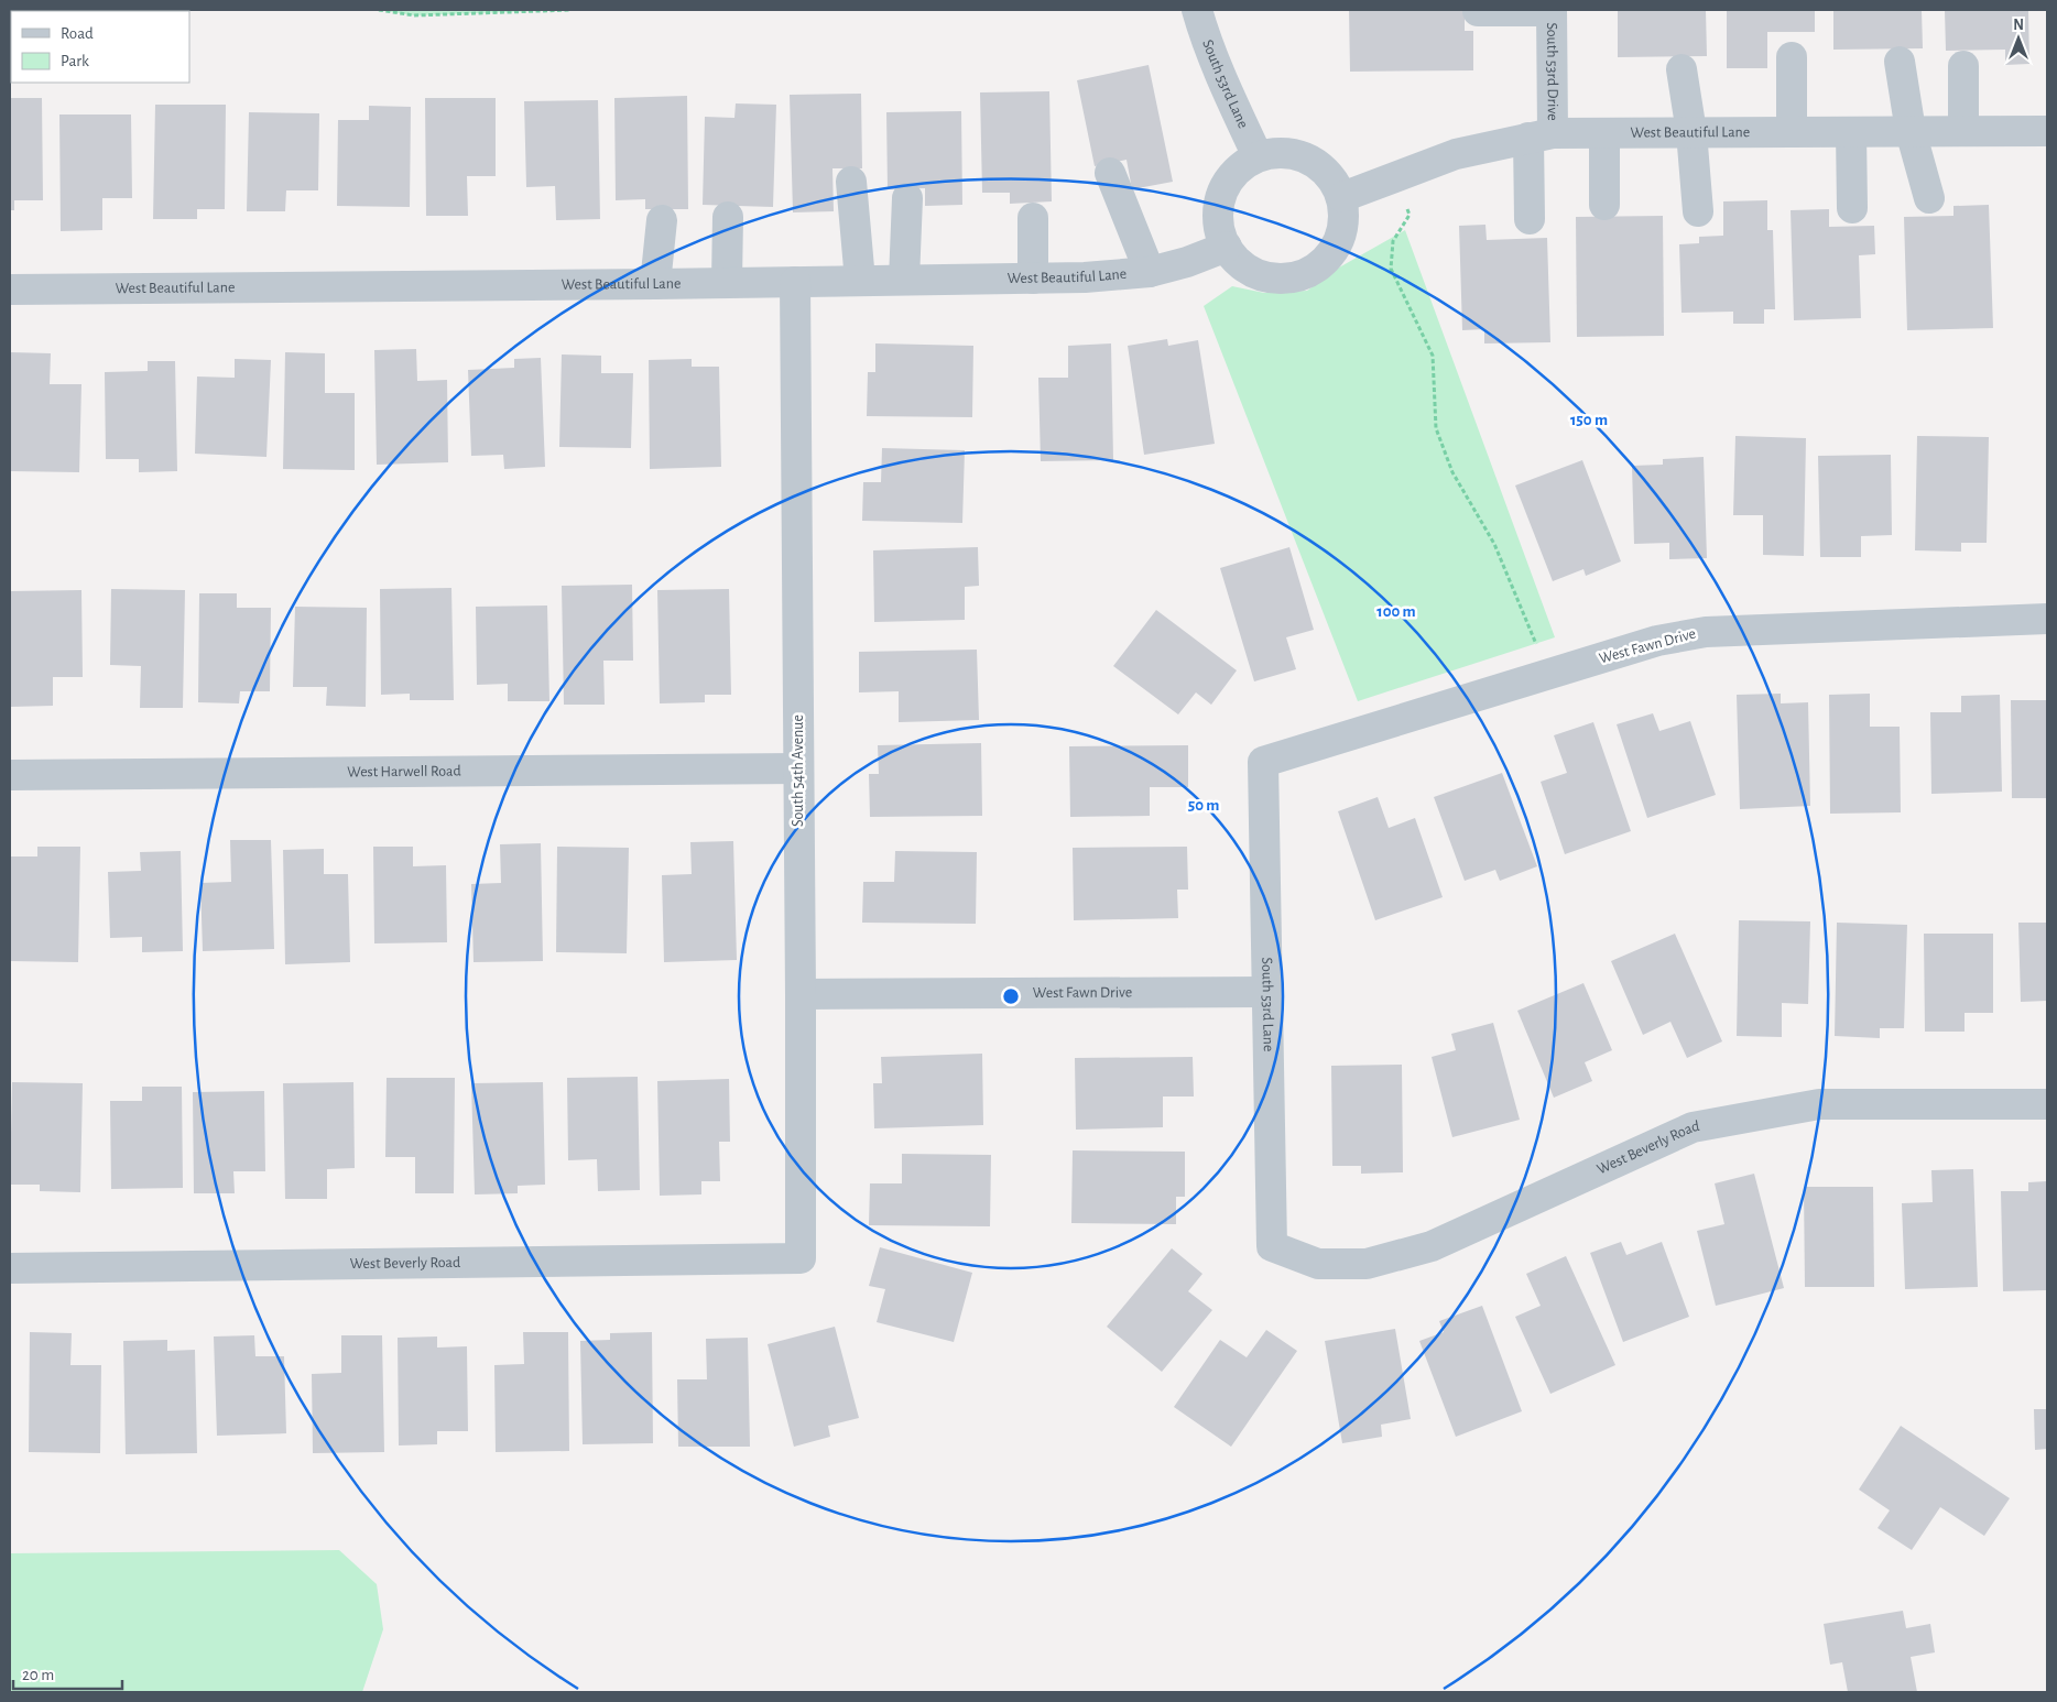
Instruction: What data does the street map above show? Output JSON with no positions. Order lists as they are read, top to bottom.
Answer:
{
  "streets": {
    "street": [
      "South 53rd Drive",
      "South 53rd Lane",
      "West Beautiful Lane",
      "West Fawn Drive",
      "South 54th Avenue",
      "West Harwell Road",
      "West Beverly Road"
    ]
  },
  "crossings": [
    ["South 53rd Drive", "West Beautiful Lane"],
    ["South 53rd Lane", "West Beautiful Lane"],
    ["South 53rd Lane", "West Fawn Drive"],
    ["South 53rd Lane", "West Beverly Road"],
    ["West Beautiful Lane", "South 54th Avenue"],
    ["West Fawn Drive", "South 54th Avenue"],
    ["South 54th Avenue", "West Harwell Road"],
    ["South 54th Avenue", "West Beverly Road"]
  ],
  "legend": ["Road", "Park"],
  "scale_bar": "20 m",
  "north": "top",
  "rings": ["150 m", "100 m", "50 m"]
}
